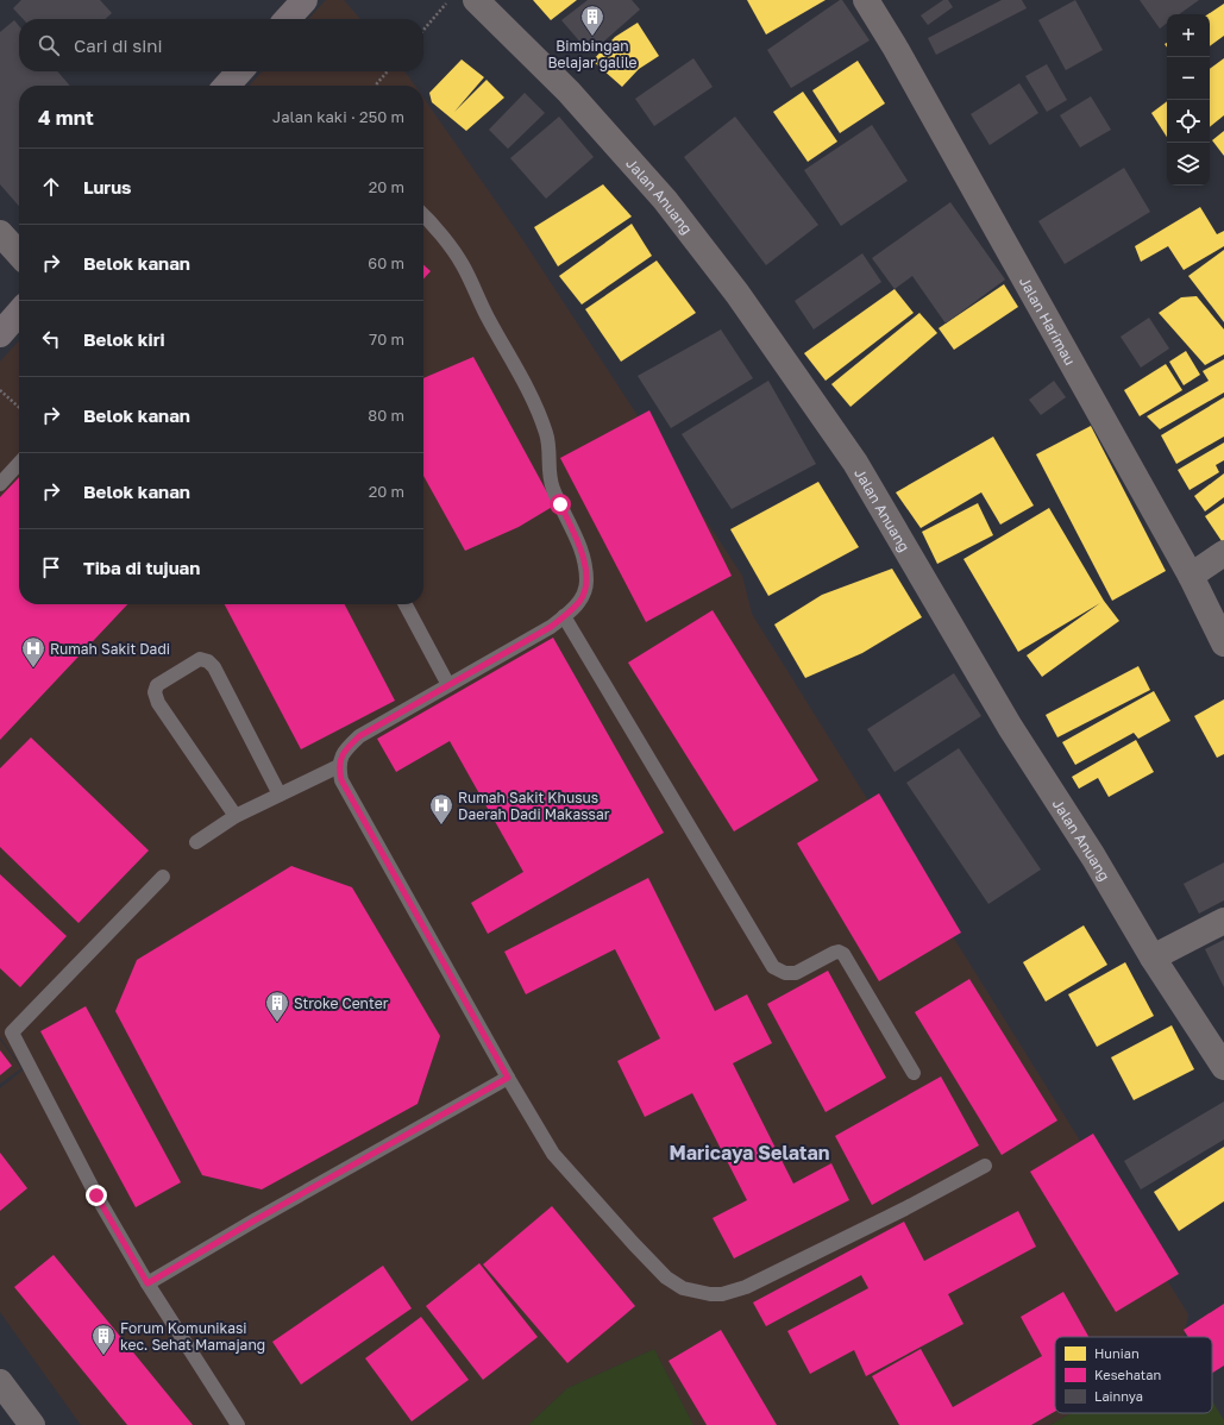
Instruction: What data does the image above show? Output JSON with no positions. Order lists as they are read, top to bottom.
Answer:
{
  "streets": {
    "street": ["Jalan Anuang", "Jalan Harimau"]
  },
  "districts": ["Maricaya Selatan"],
  "places": {
    "building": ["Bimbingan Belajar galile", "Stroke Center", "Forum Komunikasi kec. Sehat Mamajang"],
    "hospital": ["Rumah Sakit Dadi", "Rumah Sakit Khusus Daerah Dadi Makassar"]
  },
  "legend": ["Hunian", "Kesehatan", "Lainnya"],
  "page": {
    "map_buttons": ["+", "−"],
    "search": "Cari di sini",
    "heading": ["4 mnt", "Jalan kaki · 250 m"],
    "list": [
      ["Lurus", "20 m"],
      ["Belok kanan", "60 m"],
      ["Belok kiri", "70 m"],
      ["Belok kanan", "80 m"],
      ["Belok kanan", "20 m"],
      "Tiba di tujuan"
    ]
  }
}
